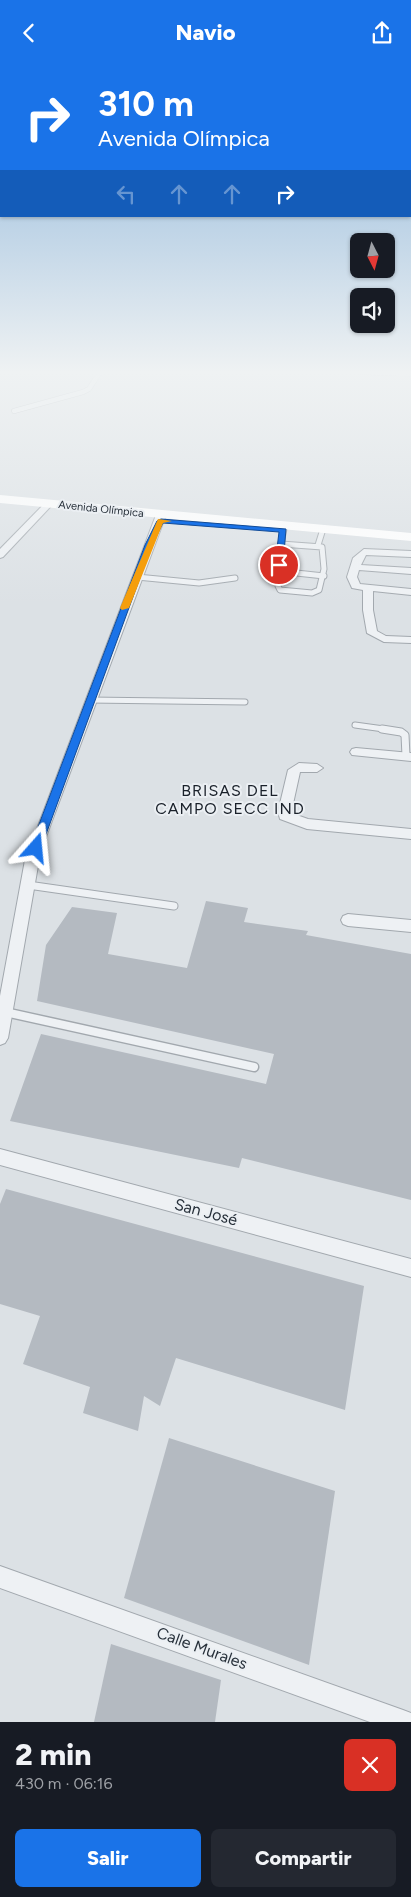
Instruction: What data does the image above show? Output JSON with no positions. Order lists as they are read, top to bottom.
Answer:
{
  "streets": {
    "street": ["Avenida Olímpica", "San José", "Calle Murales"]
  },
  "districts": ["BRISAS DEL CAMPO SECC IND"],
  "north": "bottom",
  "page": {
    "header": "Navio",
    "turn": ["310 m", "Avenida Olímpica"],
    "heading": ["2 min", "430 m · 06:16"],
    "buttons": ["Salir", "Compartir"]
  }
}
